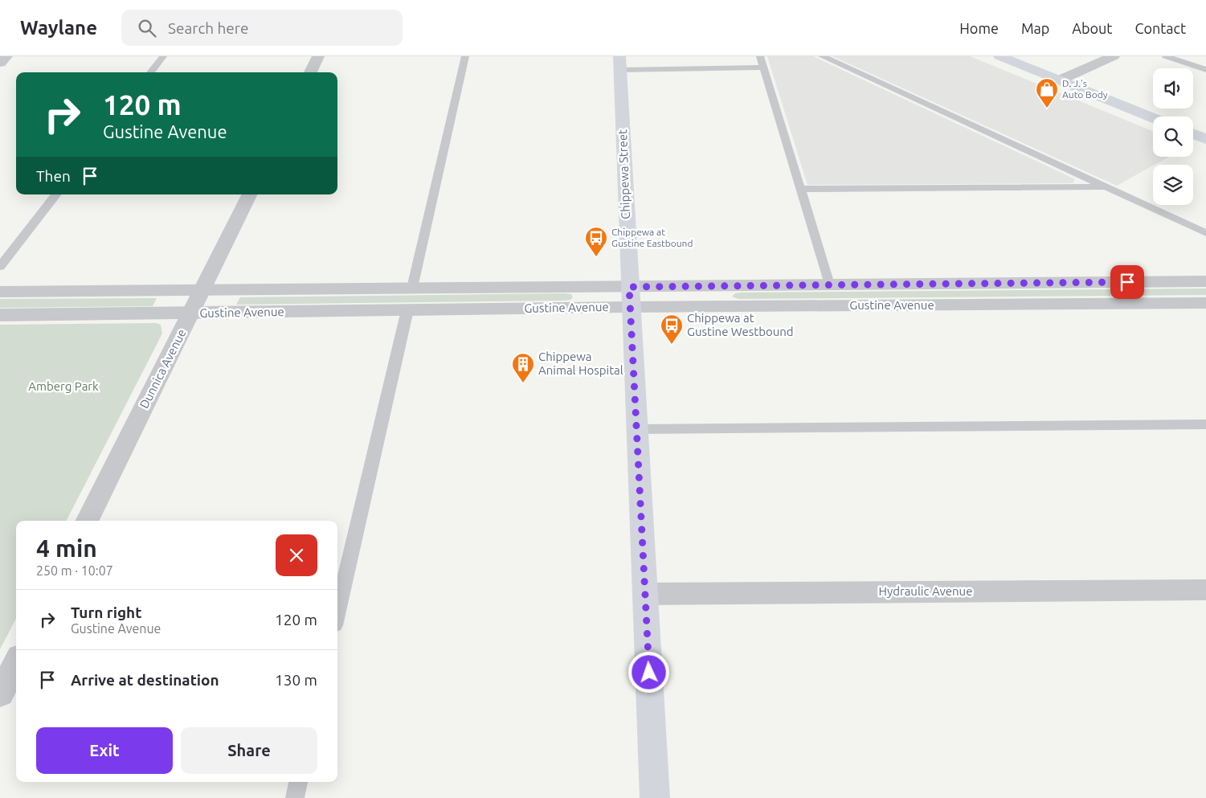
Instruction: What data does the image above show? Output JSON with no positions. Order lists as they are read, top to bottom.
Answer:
{
  "streets": {
    "main road": ["Chippewa Street"],
    "street": ["Gustine Avenue", "Dunnica Avenue", "Hydraulic Avenue"]
  },
  "crossings": [
    ["Chippewa Street", "Gustine Avenue"],
    ["Chippewa Street", "Hydraulic Avenue"],
    ["Gustine Avenue", "Dunnica Avenue"]
  ],
  "parks": ["Amberg Park"],
  "places": {
    "shop": ["D. J.'s Auto Body"],
    "bus stop": ["Chippewa at Gustine Eastbound", "Chippewa at Gustine Westbound"],
    "building": ["Chippewa Animal Hospital"]
  },
  "page": {
    "header": "Waylane",
    "search": "Search here",
    "nav": [
      "Home",
      "Map",
      "About",
      "Contact"
    ],
    "turn": ["120 m", "Gustine Avenue"],
    "then": "Then",
    "heading": ["4 min", "250 m · 10:07"],
    "list": [
      {
        "name": "Turn right",
        "note": "Gustine Avenue",
        "value": "120 m"
      },
      {
        "name": "Arrive at destination",
        "value": "130 m"
      }
    ],
    "buttons": ["Exit", "Share"]
  }
}
